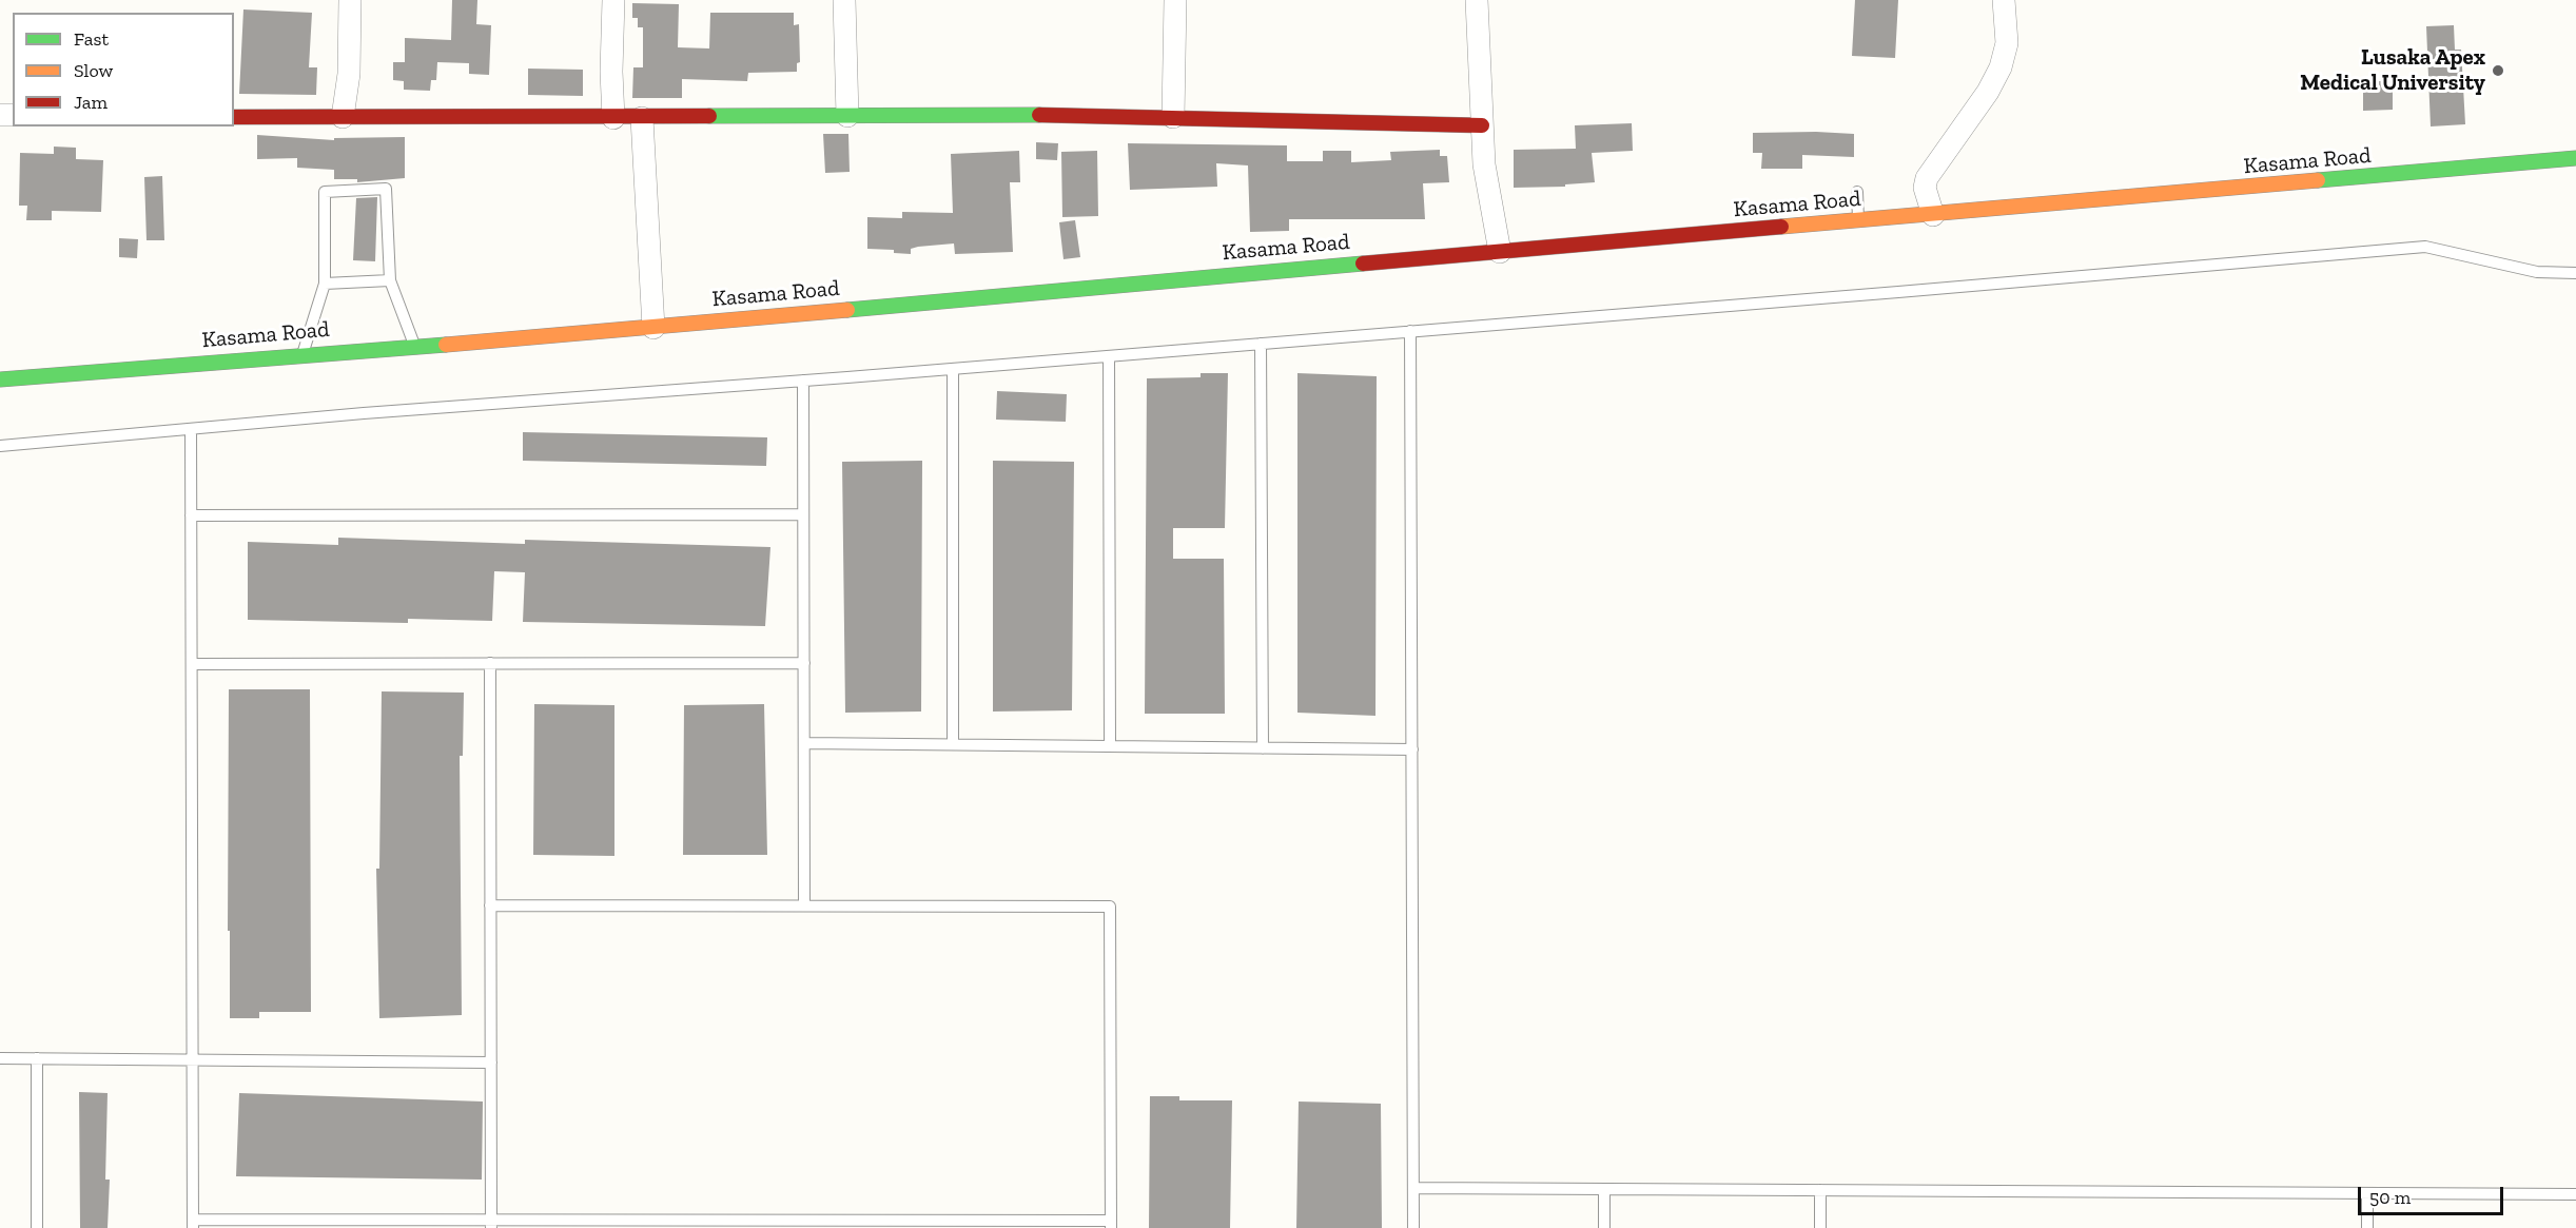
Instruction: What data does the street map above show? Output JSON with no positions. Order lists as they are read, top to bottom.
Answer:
{
  "streets": {
    "street": ["Kasama Road"]
  },
  "places": ["Lusaka Apex Medical University"],
  "legend": ["Fast", "Slow", "Jam"],
  "scale_bar": "50 m"
}
